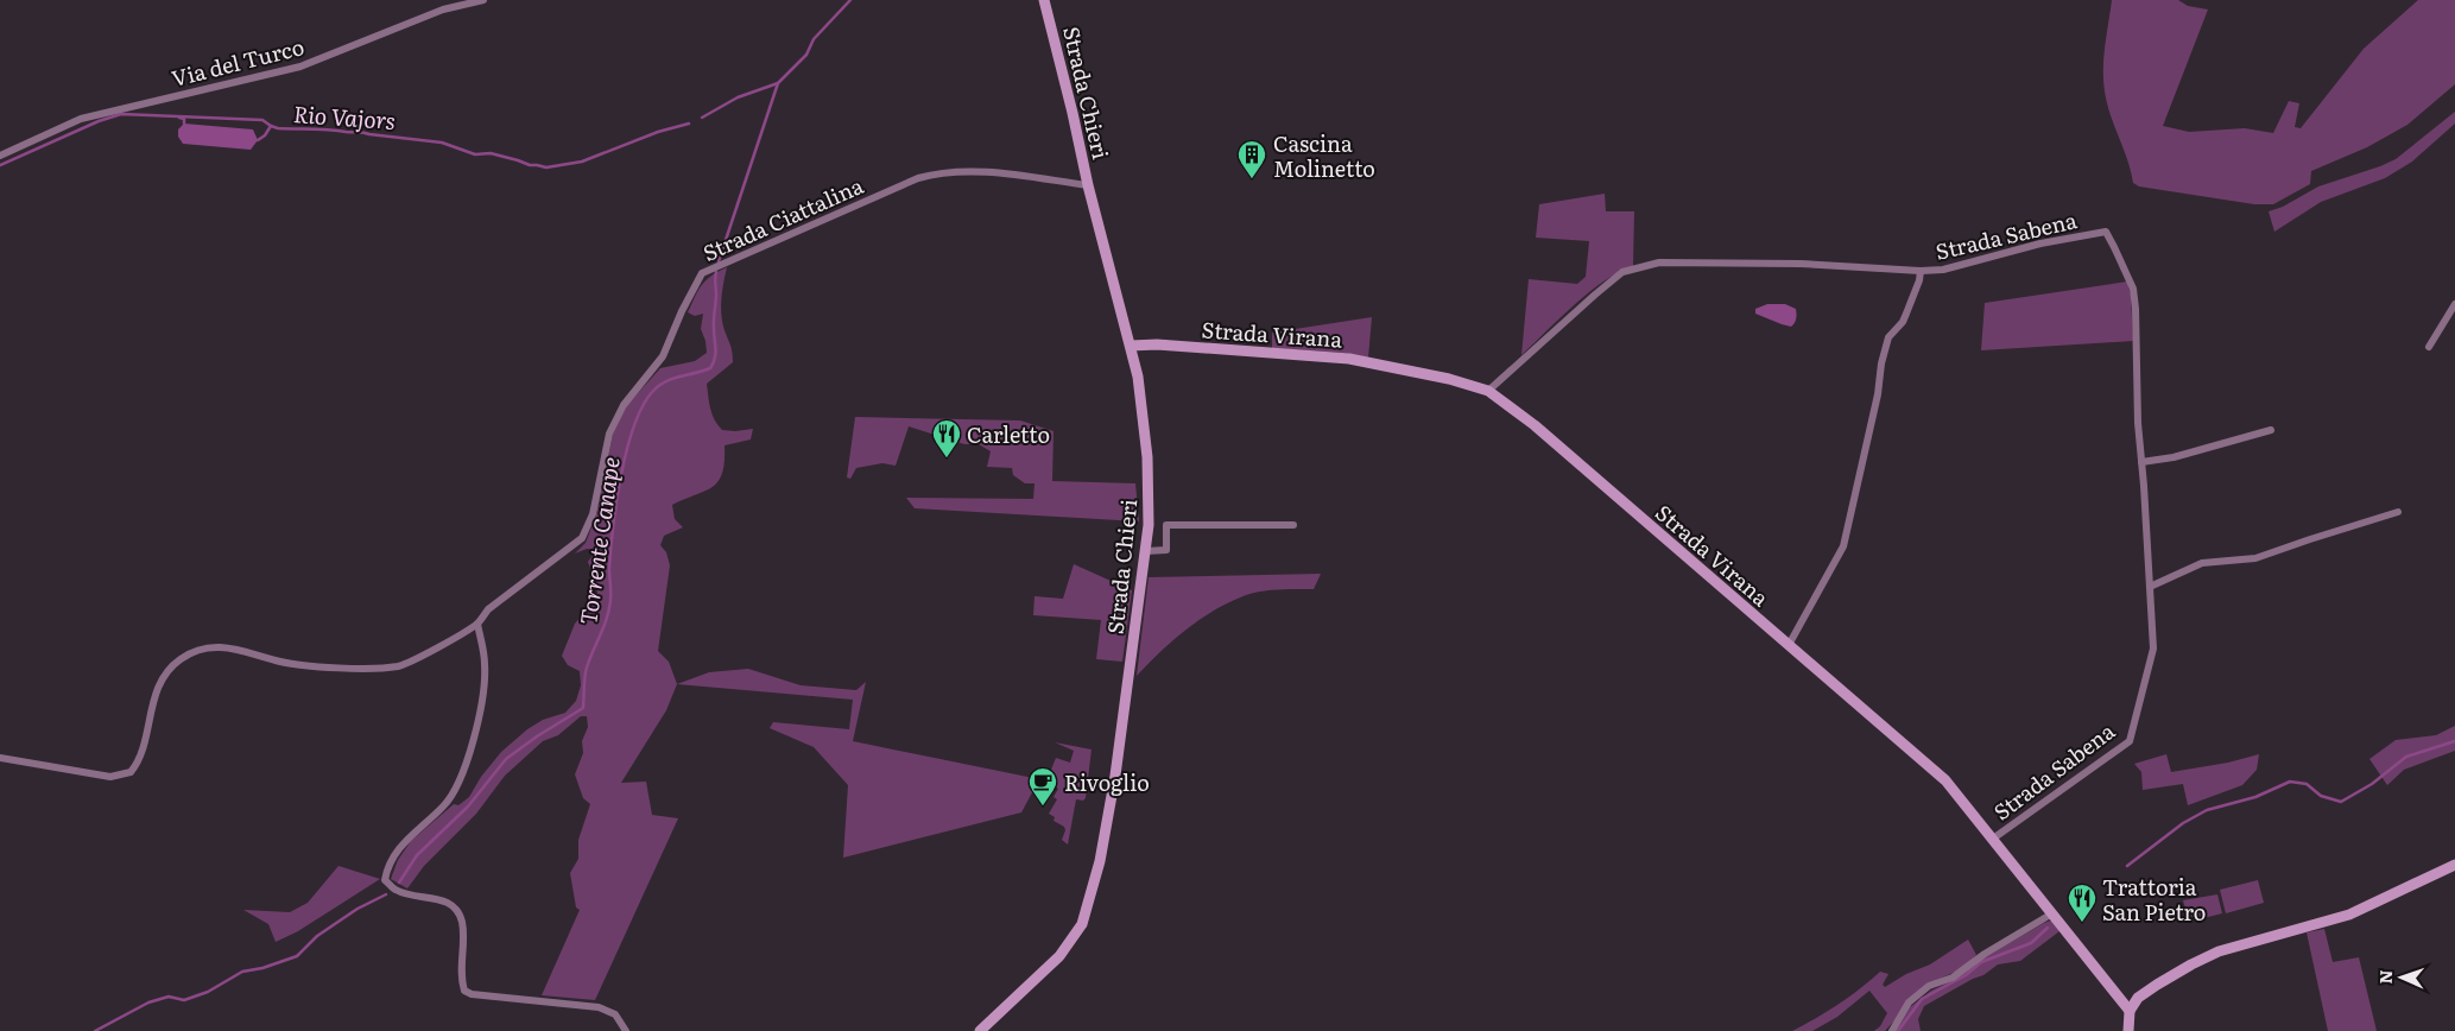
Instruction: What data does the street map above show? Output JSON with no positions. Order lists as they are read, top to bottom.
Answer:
{
  "streets": {
    "street": [
      "Via del Turco",
      "Strada Chieri",
      "Strada Ciattalina",
      "Strada Sabena",
      "Strada Virana"
    ]
  },
  "crossings": [
    ["Strada Chieri", "Strada Ciattalina"],
    ["Strada Chieri", "Strada Virana"],
    ["Strada Sabena", "Strada Virana"]
  ],
  "water": ["Rio Vajors", "Torrente Canape"],
  "places": {
    "building": ["Cascina Molinetto"],
    "restaurant": ["Carletto", "Trattoria San Pietro"],
    "cafe": ["Rivoglio"]
  },
  "north": "left"
}
